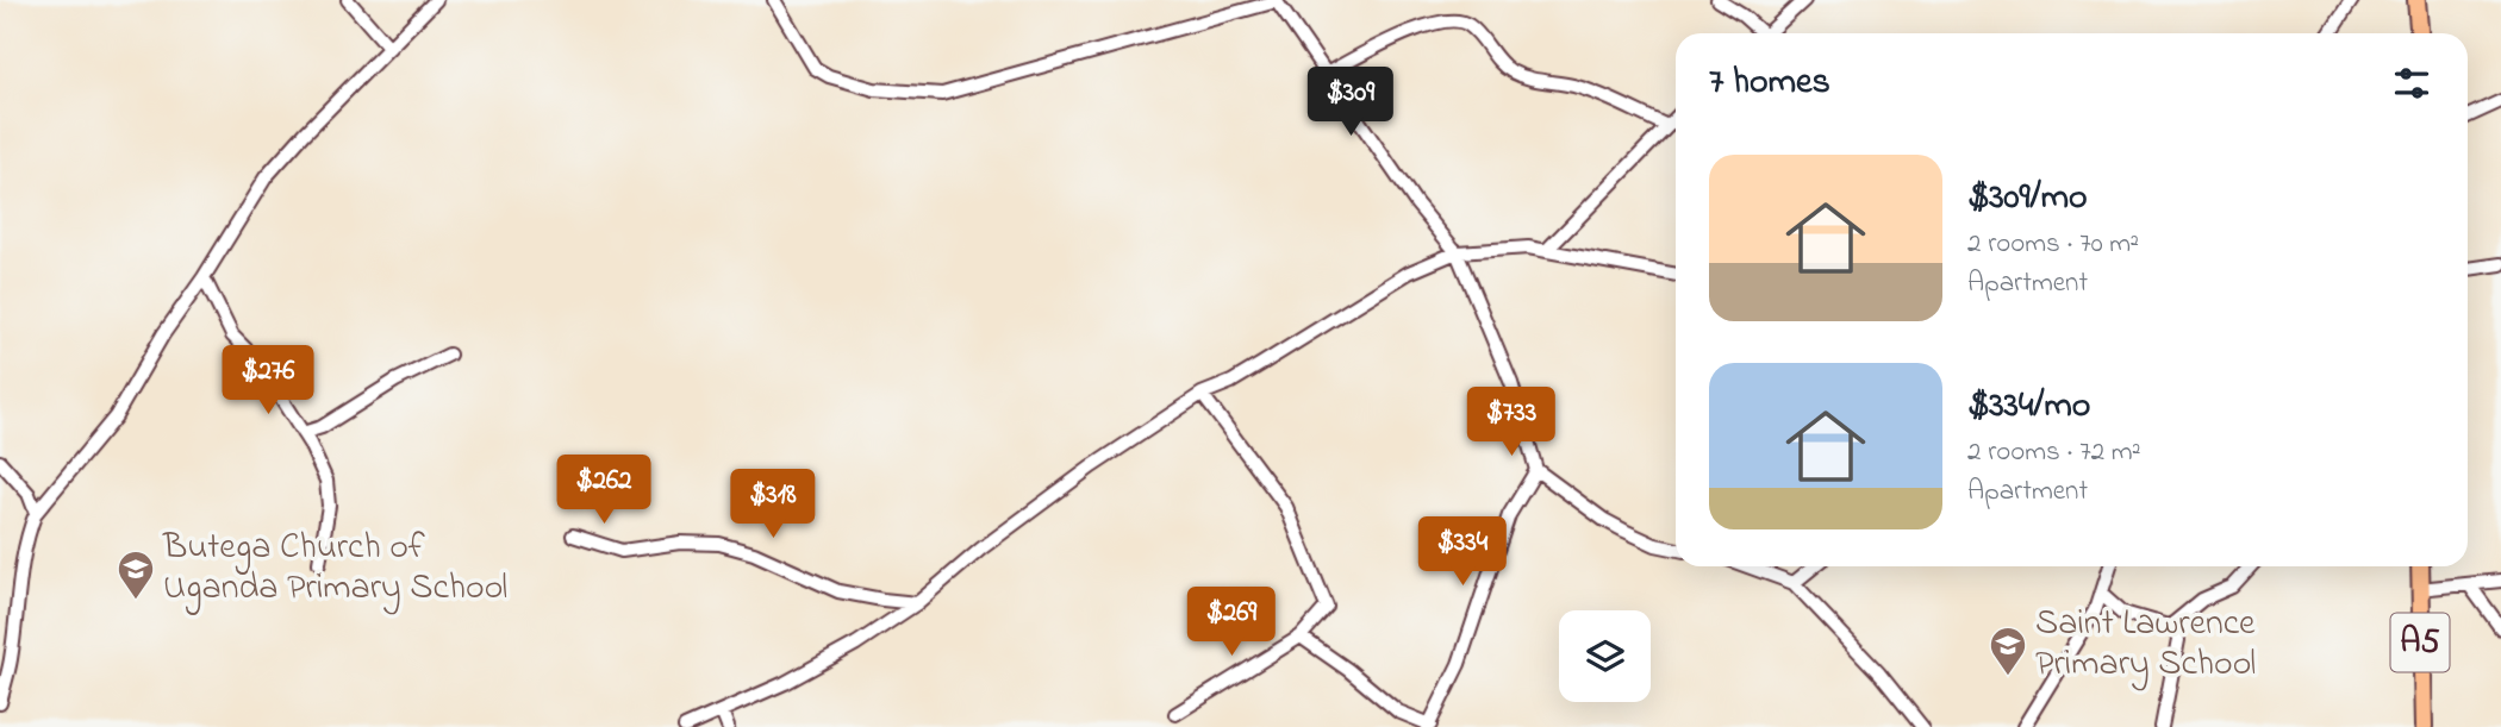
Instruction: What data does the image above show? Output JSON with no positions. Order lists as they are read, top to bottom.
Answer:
{
  "streets": {
    "main road": ["A5"]
  },
  "places": {
    "school or university": ["Butega Church of Uganda Primary School", "Saint Lawrence Primary School"]
  },
  "page": {
    "heading": "7 homes",
    "price": [
      "$309",
      "$276",
      "$733",
      "$262",
      "$318",
      "$334",
      "$269"
    ],
    "list": [
      {
        "name": "$309/mo",
        "note": "2 rooms · 70 m² · Apartment"
      },
      {
        "name": "$334/mo",
        "note": "2 rooms · 72 m² · Apartment"
      }
    ]
  }
}
